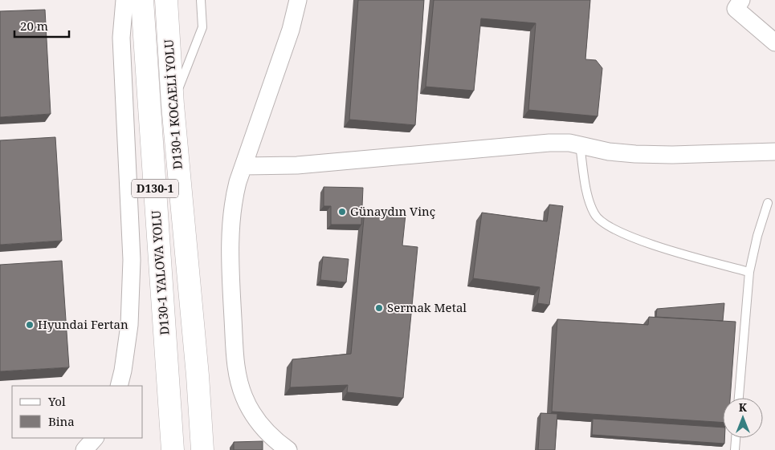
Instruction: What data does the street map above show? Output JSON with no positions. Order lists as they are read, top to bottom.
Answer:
{
  "streets": {
    "highway": ["D130-1 KOCAELİ YOLU", "D130-1", "D130-1 YALOVA YOLU"]
  },
  "places": ["Günaydın Vinç", "Sermak Metal", "Hyundai Fertan"],
  "legend": ["Yol", "Bina"],
  "scale_bar": "20 m",
  "north": "top"
}
